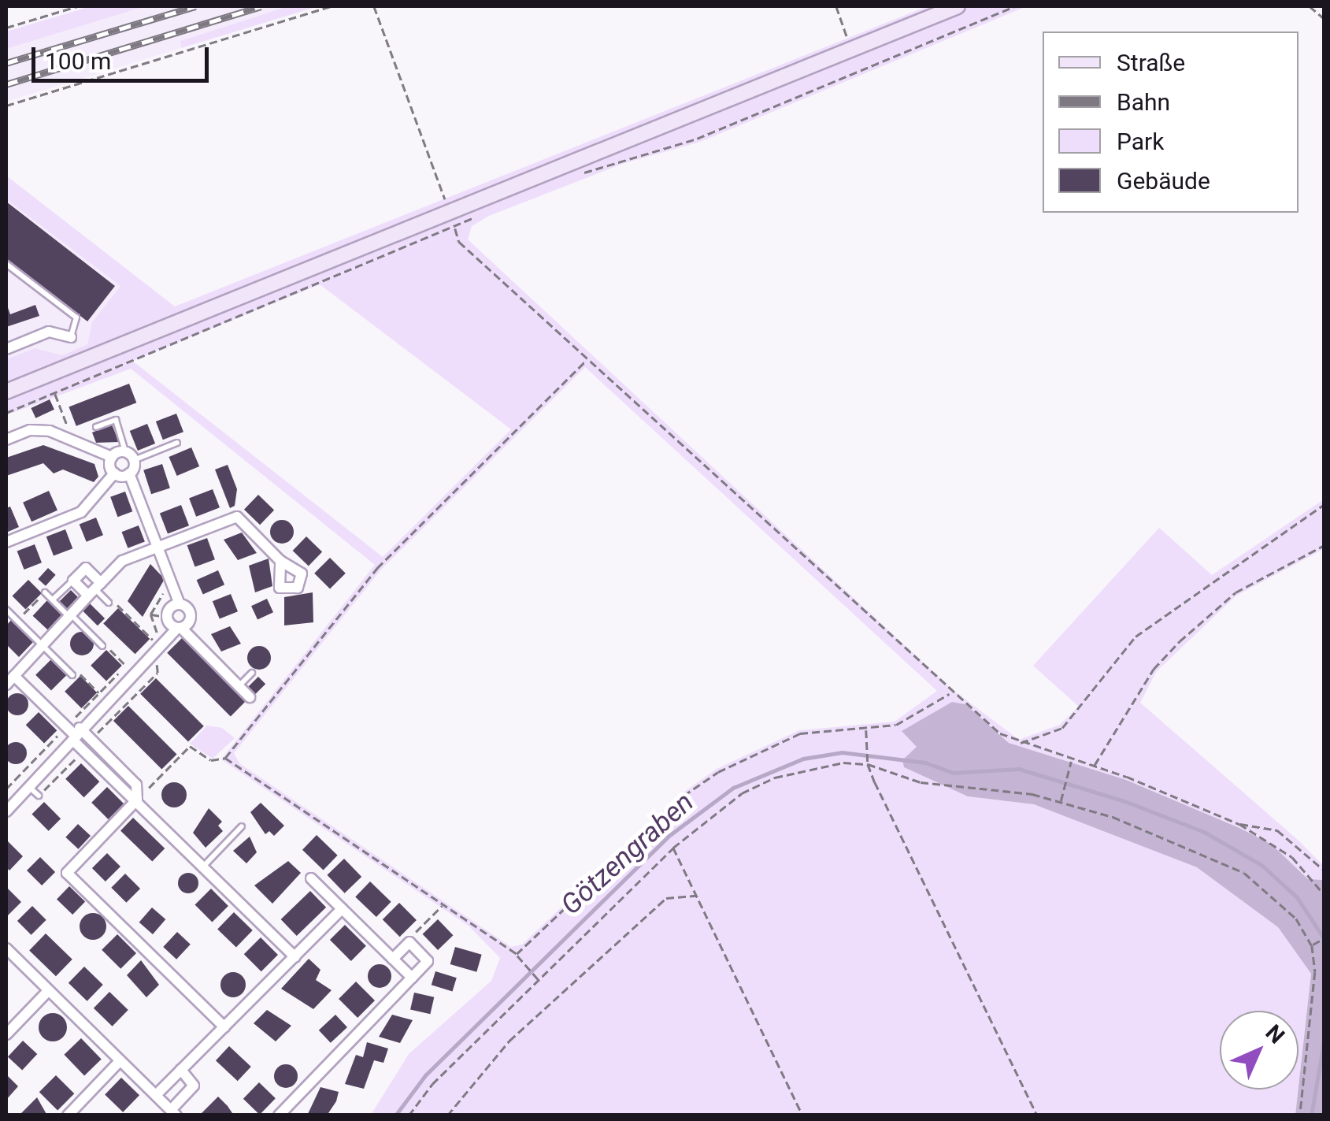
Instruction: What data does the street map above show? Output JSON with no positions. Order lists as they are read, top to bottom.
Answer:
{
  "water": ["Götzengraben"],
  "legend": [
    "Straße",
    "Bahn",
    "Park",
    "Gebäude"
  ],
  "scale_bar": "100 m",
  "north": "top right"
}
